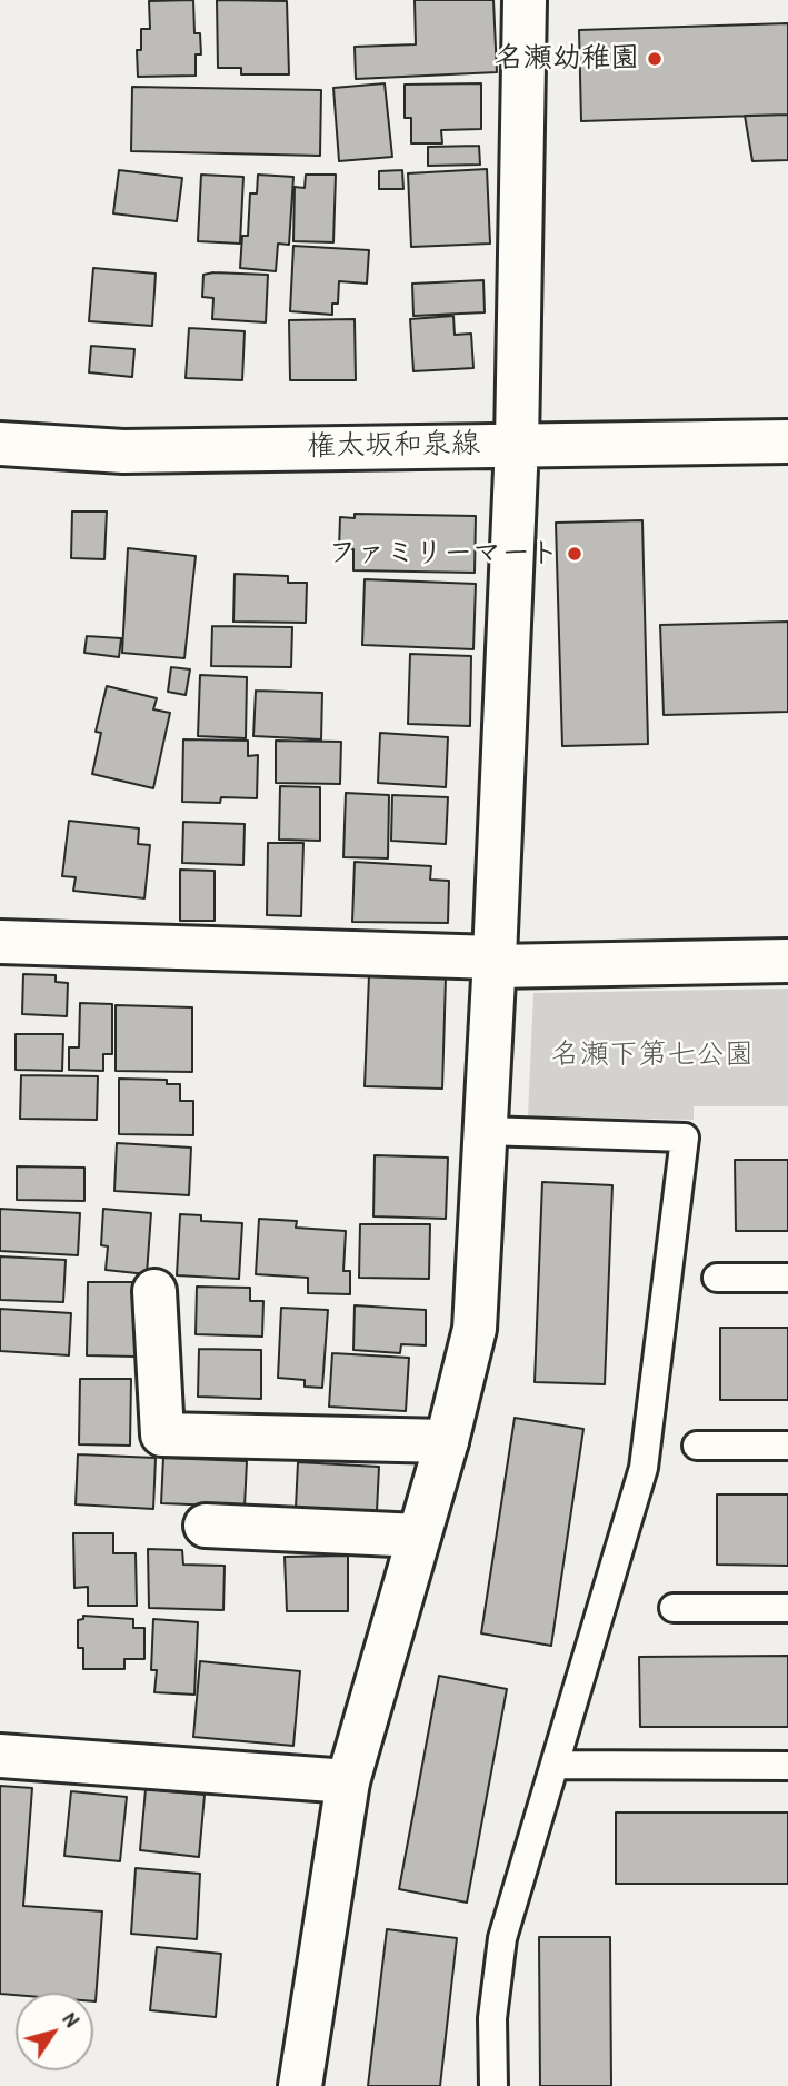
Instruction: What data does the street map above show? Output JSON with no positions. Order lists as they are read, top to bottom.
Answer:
{
  "streets": {
    "street": ["権太坂和泉線"]
  },
  "parks": ["名瀬下第七公園"],
  "places": ["名瀬幼稚園", "ファミリーマート"],
  "north": "top right"
}
